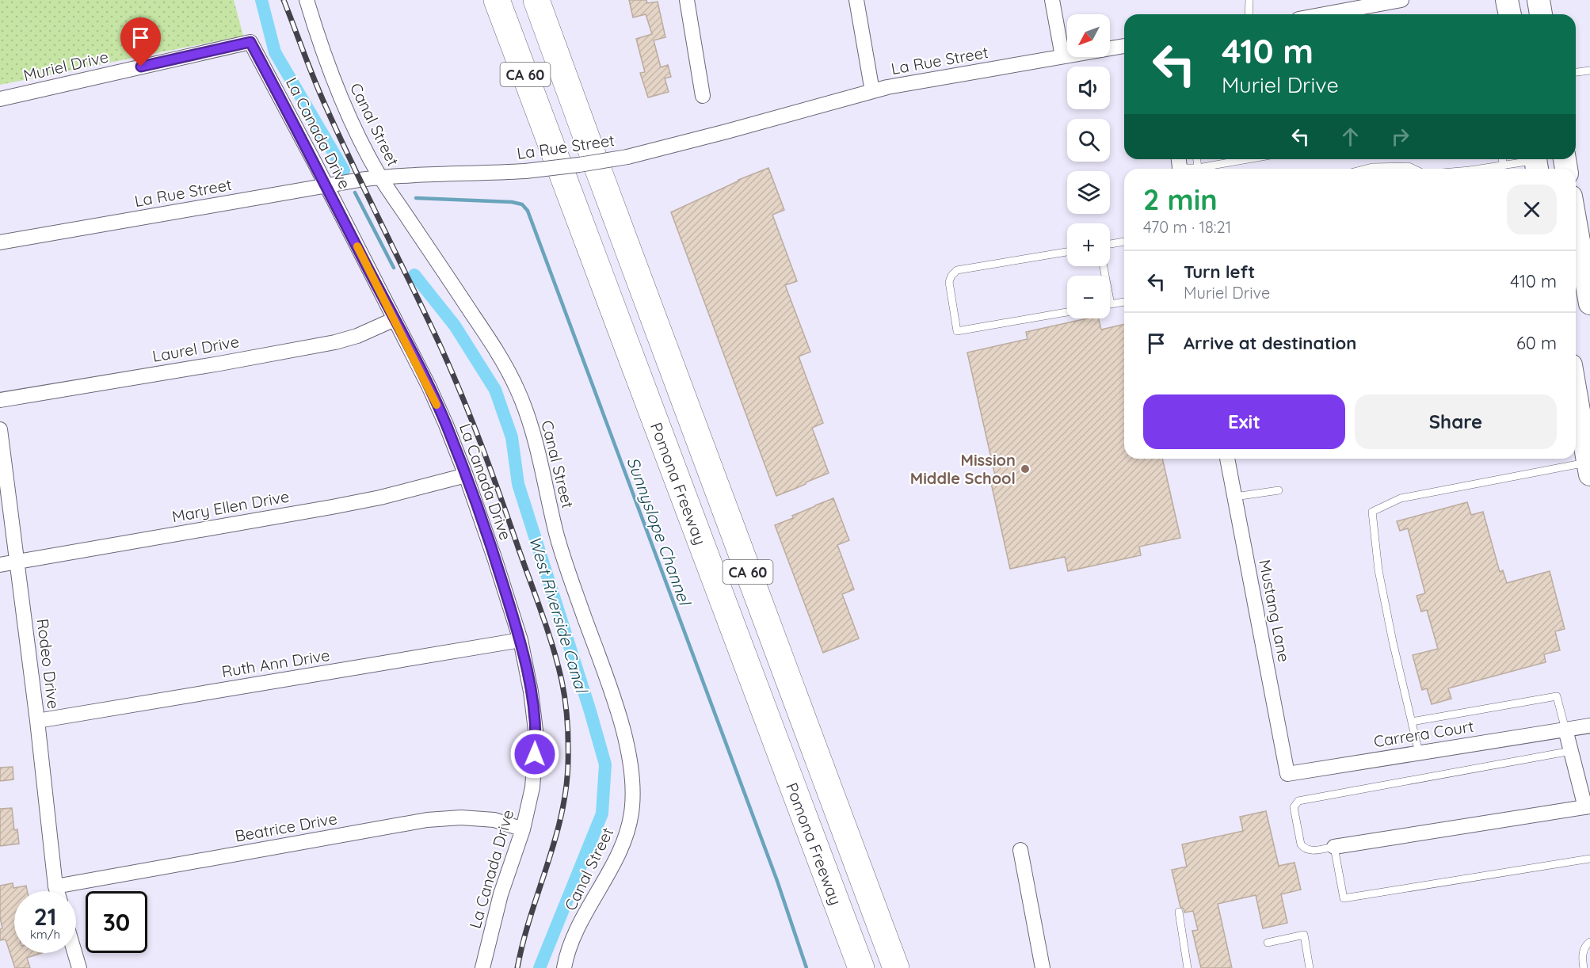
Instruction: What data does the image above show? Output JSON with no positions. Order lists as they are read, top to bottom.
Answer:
{
  "streets": {
    "highway": ["CA 60", "Pomona Freeway"],
    "street": [
      "La Rue Street",
      "Muriel Drive",
      "Canal Street",
      "La Canada Drive",
      "Laurel Drive",
      "Mary Ellen Drive",
      "Mustang Lane",
      "Ruth Ann Drive",
      "Rodeo Drive",
      "Carrera Court",
      "Beatrice Drive"
    ]
  },
  "crossings": [
    ["La Rue Street", "Canal Street"],
    ["La Rue Street", "La Canada Drive"],
    ["Muriel Drive", "La Canada Drive"],
    ["La Canada Drive", "Laurel Drive"],
    ["La Canada Drive", "Mary Ellen Drive"],
    ["La Canada Drive", "Ruth Ann Drive"],
    ["La Canada Drive", "Beatrice Drive"],
    ["Mary Ellen Drive", "Rodeo Drive"],
    ["Mustang Lane", "Carrera Court"],
    ["Ruth Ann Drive", "Rodeo Drive"],
    ["Rodeo Drive", "Beatrice Drive"]
  ],
  "water": ["Sunnyslope Channel", "West Riverside Canal"],
  "places": ["Mission Middle School"],
  "north": "bottom left",
  "page": {
    "map_buttons": ["+", "−"],
    "turn": ["410 m", "Muriel Drive"],
    "heading": ["2 min", "470 m · 18:21"],
    "list": [
      {
        "name": "Turn left",
        "note": "Muriel Drive",
        "value": "410 m"
      },
      {
        "name": "Arrive at destination",
        "value": "60 m"
      }
    ],
    "buttons": ["Exit", "Share"],
    "speed": "21 km/h",
    "limit": "30"
  }
}
